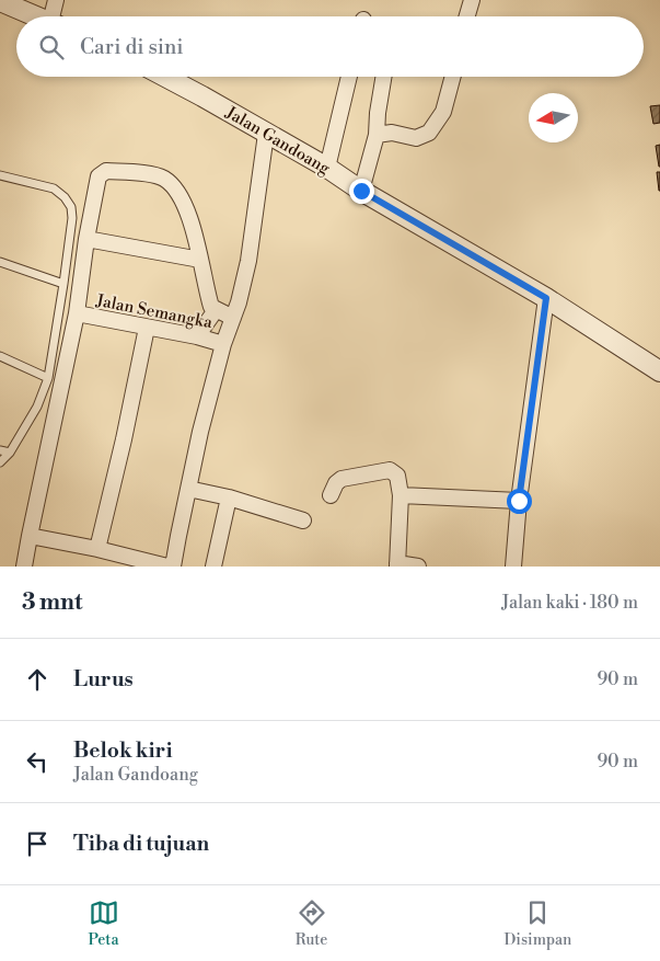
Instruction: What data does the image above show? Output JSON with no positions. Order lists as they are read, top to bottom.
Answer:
{
  "streets": {
    "street": ["Jalan Gandoang", "Jalan Semangka"]
  },
  "north": "left",
  "page": {
    "search": "Cari di sini",
    "heading": ["3 mnt", "Jalan kaki · 180 m"],
    "list": [
      ["Lurus", "90 m"],
      ["Belok kiri", "Jalan Gandoang", "90 m"],
      "Tiba di tujuan"
    ],
    "nav": ["Peta", "Rute", "Disimpan"]
  }
}
